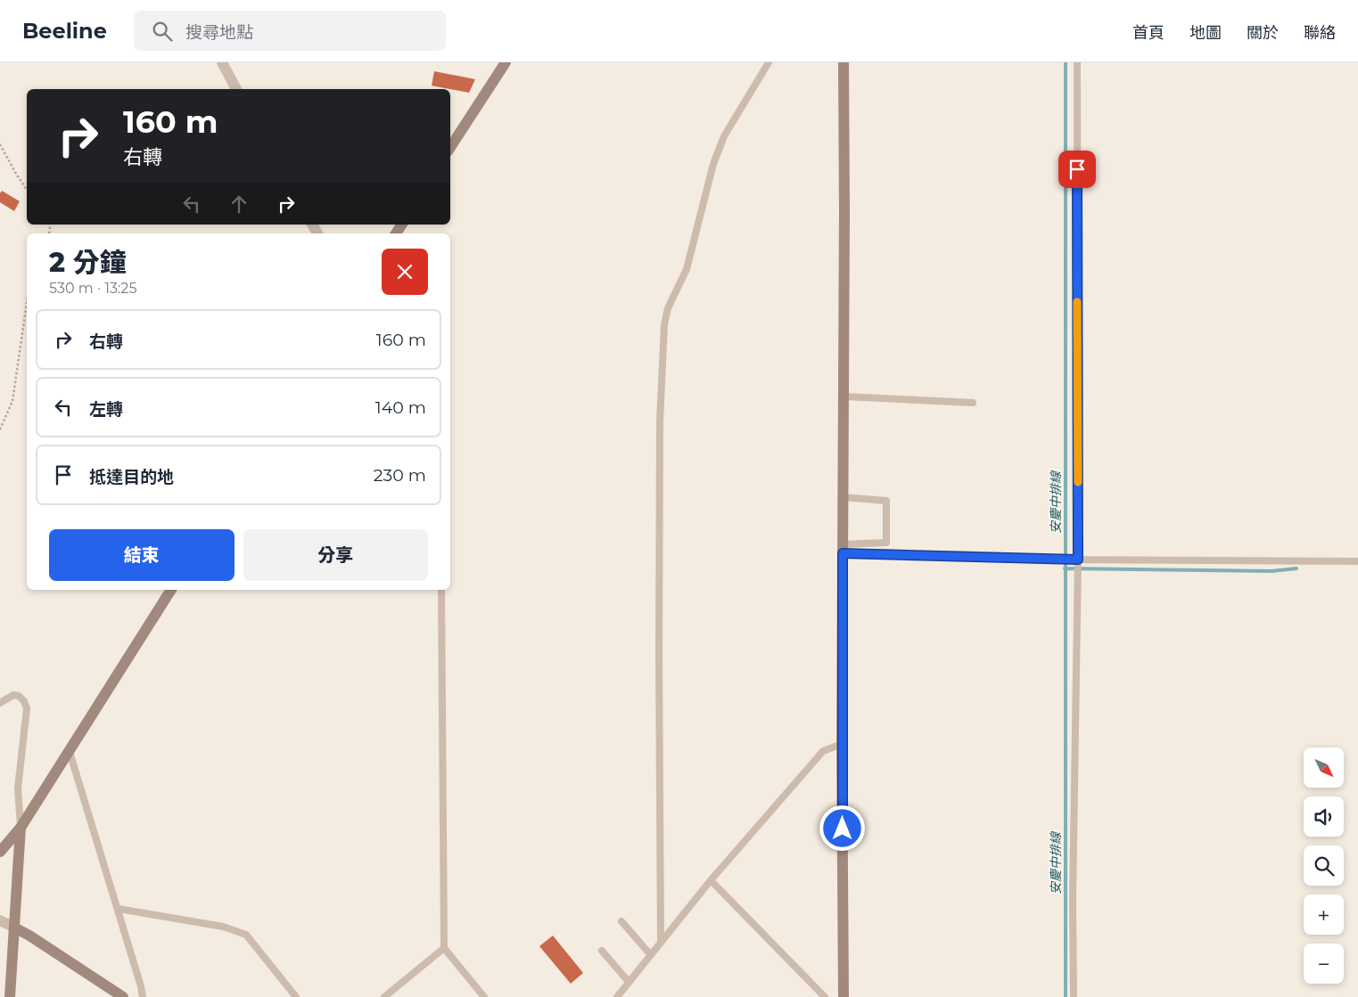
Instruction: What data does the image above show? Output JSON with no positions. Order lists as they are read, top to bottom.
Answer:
{
  "water": ["安慶中排線"],
  "north": "bottom right",
  "page": {
    "header": "Beeline",
    "search": "搜尋地點",
    "nav": [
      "首頁",
      "地圖",
      "關於",
      "聯絡"
    ],
    "turn": ["160 m", "右轉"],
    "heading": ["2 分鐘", "530 m · 13:25"],
    "list": [
      {
        "name": "右轉",
        "value": "160 m"
      },
      {
        "name": "左轉",
        "value": "140 m"
      },
      {
        "name": "抵達目的地",
        "value": "230 m"
      }
    ],
    "buttons": ["結束", "分享"],
    "map_buttons": ["+", "−"]
  }
}
